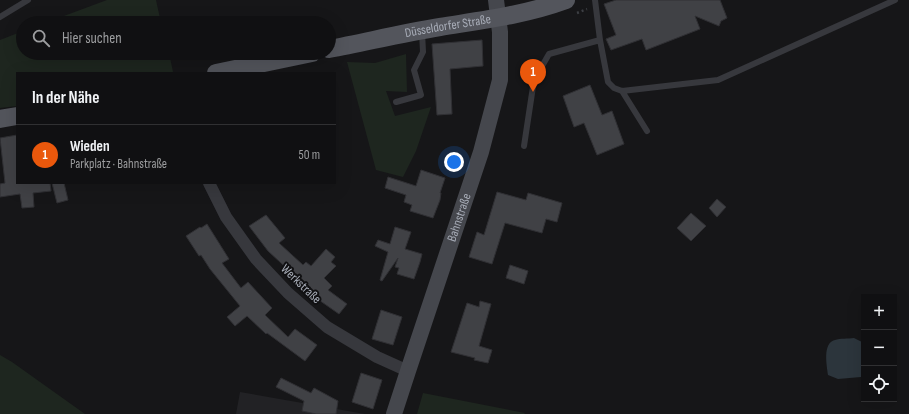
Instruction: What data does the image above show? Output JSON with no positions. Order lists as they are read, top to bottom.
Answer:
{
  "streets": {
    "main road": ["Düsseldorfer Straße", "Bahnstraße"],
    "street": ["Werkstraße"]
  },
  "crossings": [
    ["Düsseldorfer Straße", "Bahnstraße"],
    ["Bahnstraße", "Werkstraße"]
  ],
  "page": {
    "search": "Hier suchen",
    "pins": "1",
    "heading": "In der Nähe",
    "list": [
      {
        "mark": "1",
        "name": "Wieden",
        "note": "Parkplatz · Bahnstraße",
        "value": "50 m"
      }
    ],
    "map_buttons": ["+", "−"]
  }
}
